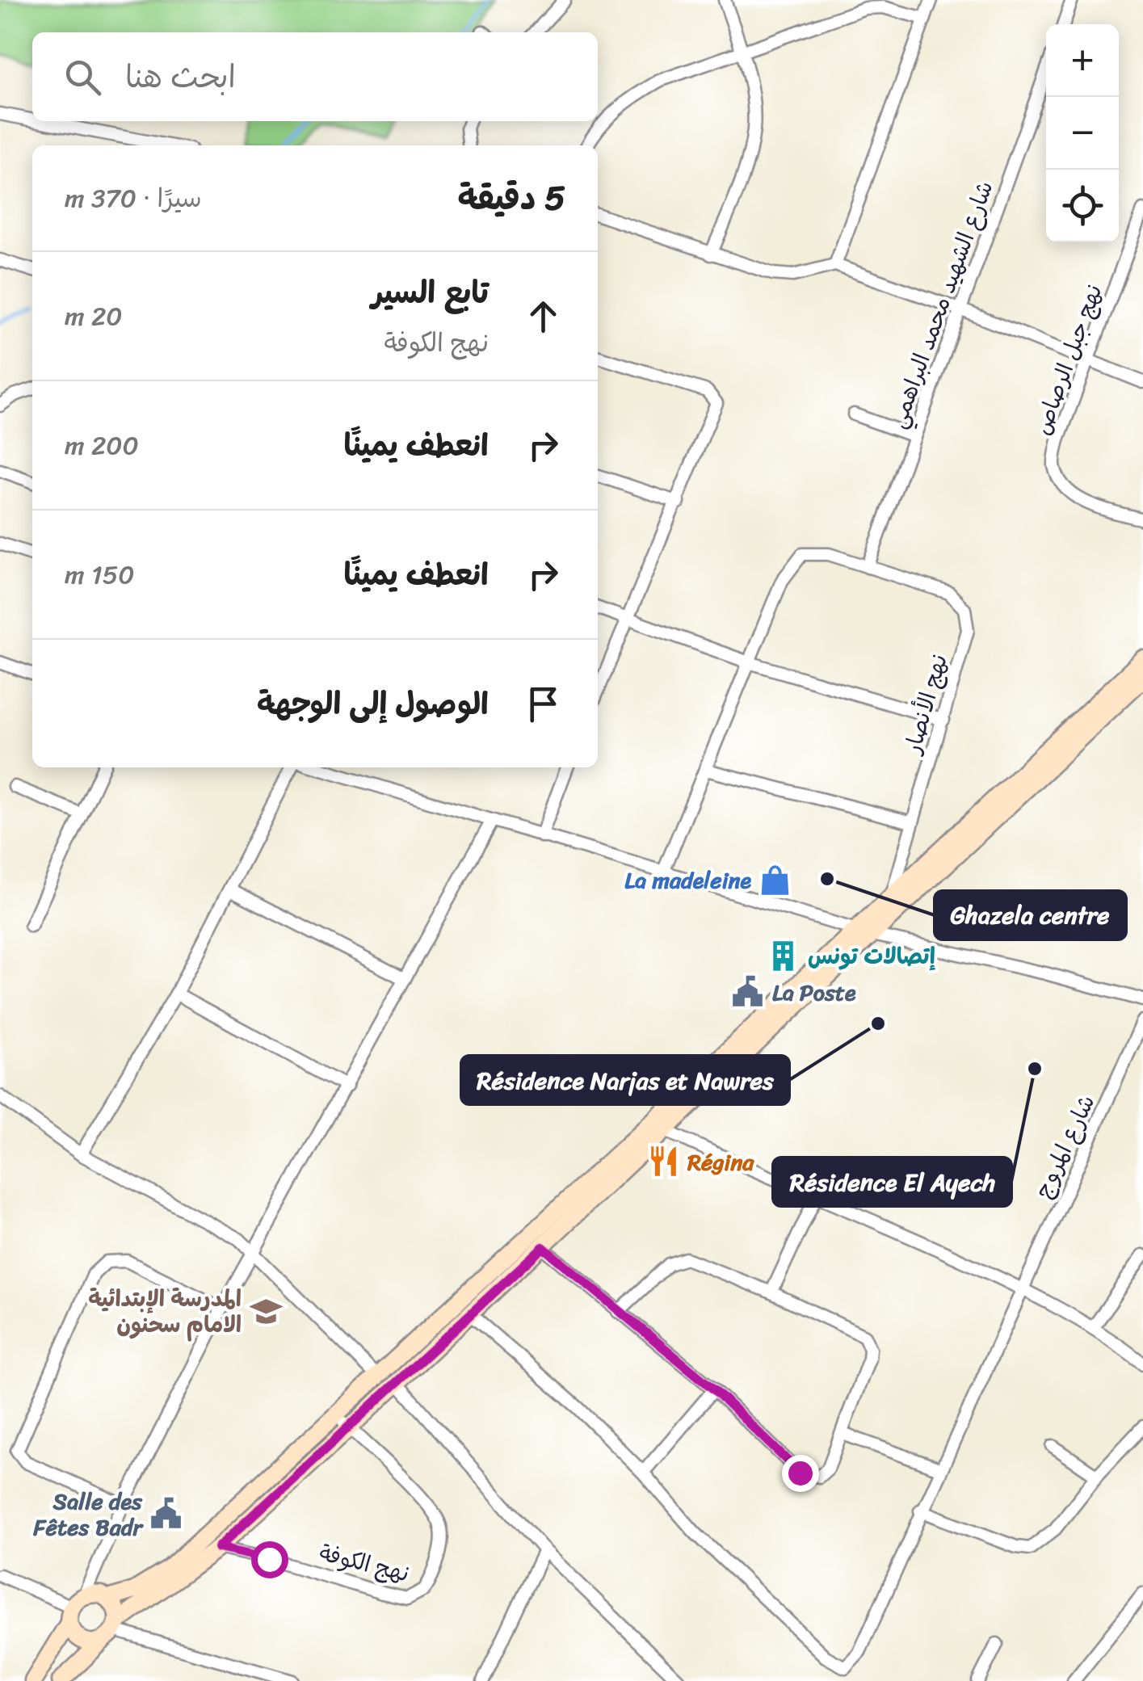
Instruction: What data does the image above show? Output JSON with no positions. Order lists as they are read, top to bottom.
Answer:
{
  "streets": {
    "street": [
      "شارع الشهيد محمد البراهمي",
      "نهج جبل الرصاص",
      "نهج الأنصار",
      "شارع المروج",
      "نهج الكوفة"
    ]
  },
  "crossings": [
    ["شارع الشهيد محمد البراهمي", "نهج الأنصار"]
  ],
  "places": {
    "other": ["Ghazela centre", "Résidence Narjas et Nawres", "Résidence El Ayech"],
    "shop": ["La madeleine"],
    "building": ["إتصالات تونس"],
    "public building": ["La Poste", "Salle des Fêtes Badr"],
    "restaurant": ["Régina"],
    "school or university": ["المدرسة الإبتدائية الامام سحنون"]
  },
  "page": {
    "map_buttons": ["+", "−"],
    "search": "ابحث هنا",
    "heading": ["5 دقيقة", "سيرًا · 370 m"],
    "list": [
      ["تابع السير", "نهج الكوفة", "20 m"],
      ["انعطف يمينًا", "200 m"],
      ["انعطف يمينًا", "150 m"],
      "الوصول إلى الوجهة"
    ]
  }
}
